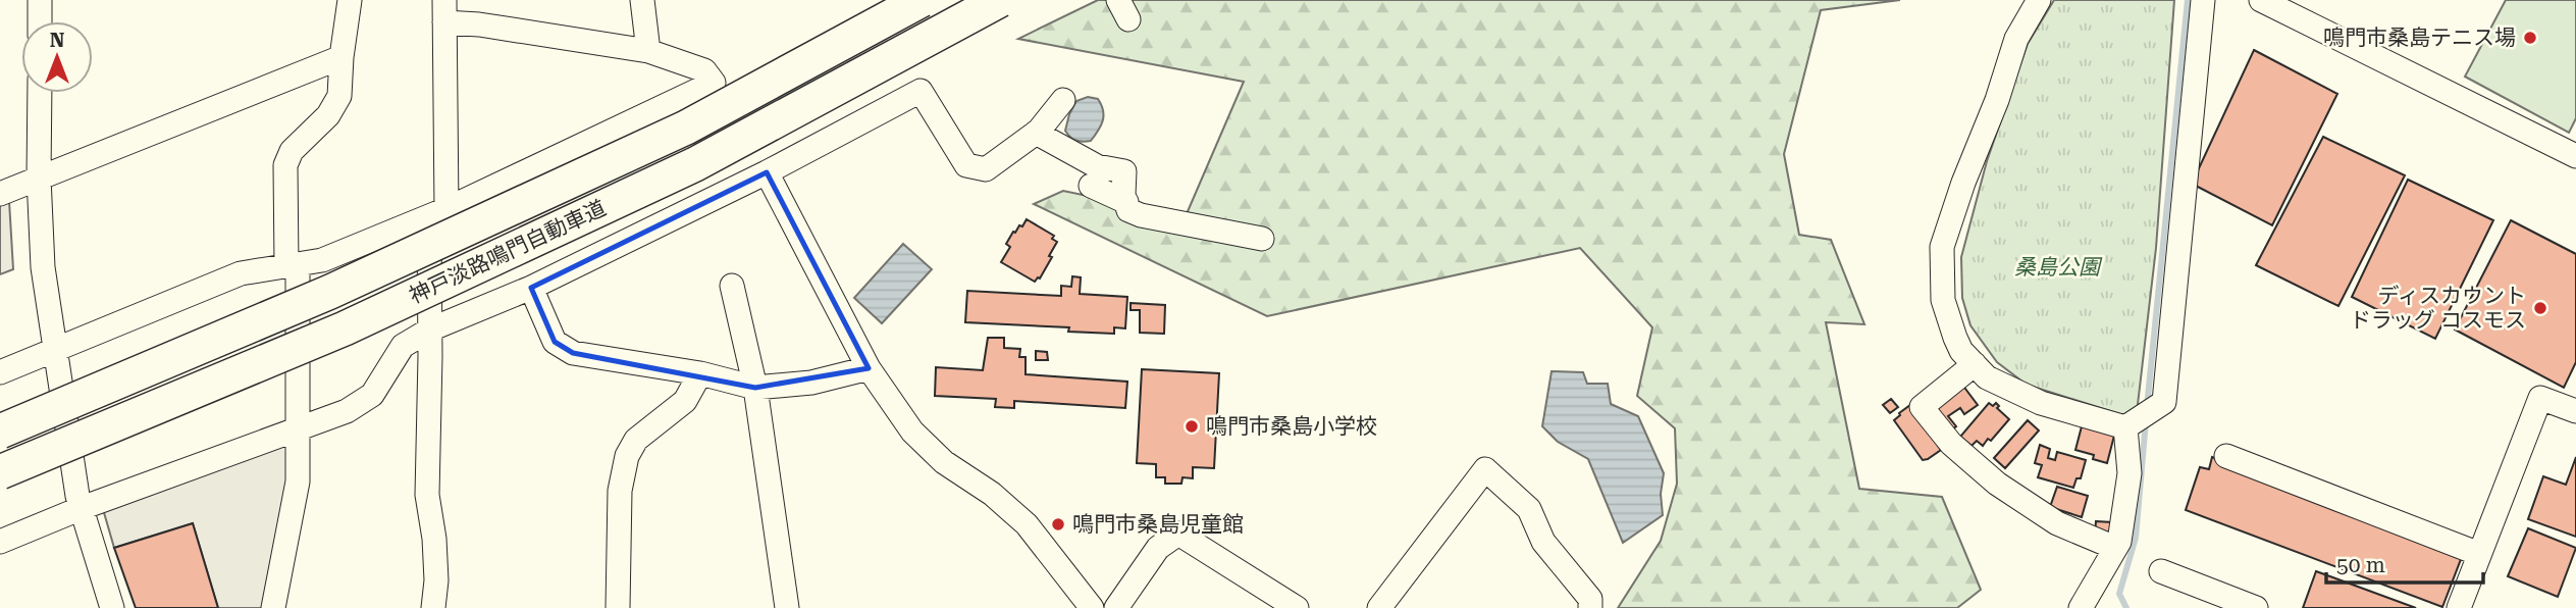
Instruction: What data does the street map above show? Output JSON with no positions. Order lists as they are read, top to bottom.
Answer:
{
  "streets": {
    "highway": ["神戸淡路鳴門自動車道"]
  },
  "parks": ["桑島公園"],
  "places": [
    "鳴門市桑島テニス場",
    "ディスカウント ドラッグ コスモス",
    "鳴門市桑島小学校",
    "鳴門市桑島児童館"
  ],
  "scale_bar": "50 m",
  "north": "top"
}
